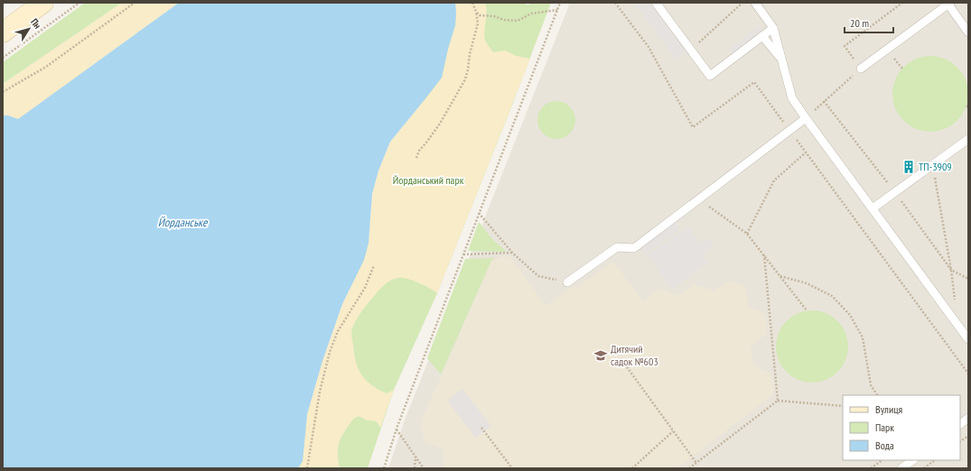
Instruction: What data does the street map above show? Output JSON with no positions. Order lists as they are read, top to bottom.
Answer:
{
  "water": ["Йорданське"],
  "parks": ["Йорданський парк"],
  "places": {
    "building": ["ТП-3909"],
    "school or university": ["Дитячий садок №603"]
  },
  "legend": ["Вулиця", "Парк", "Вода"],
  "scale_bar": "20 m",
  "north": "top right"
}
